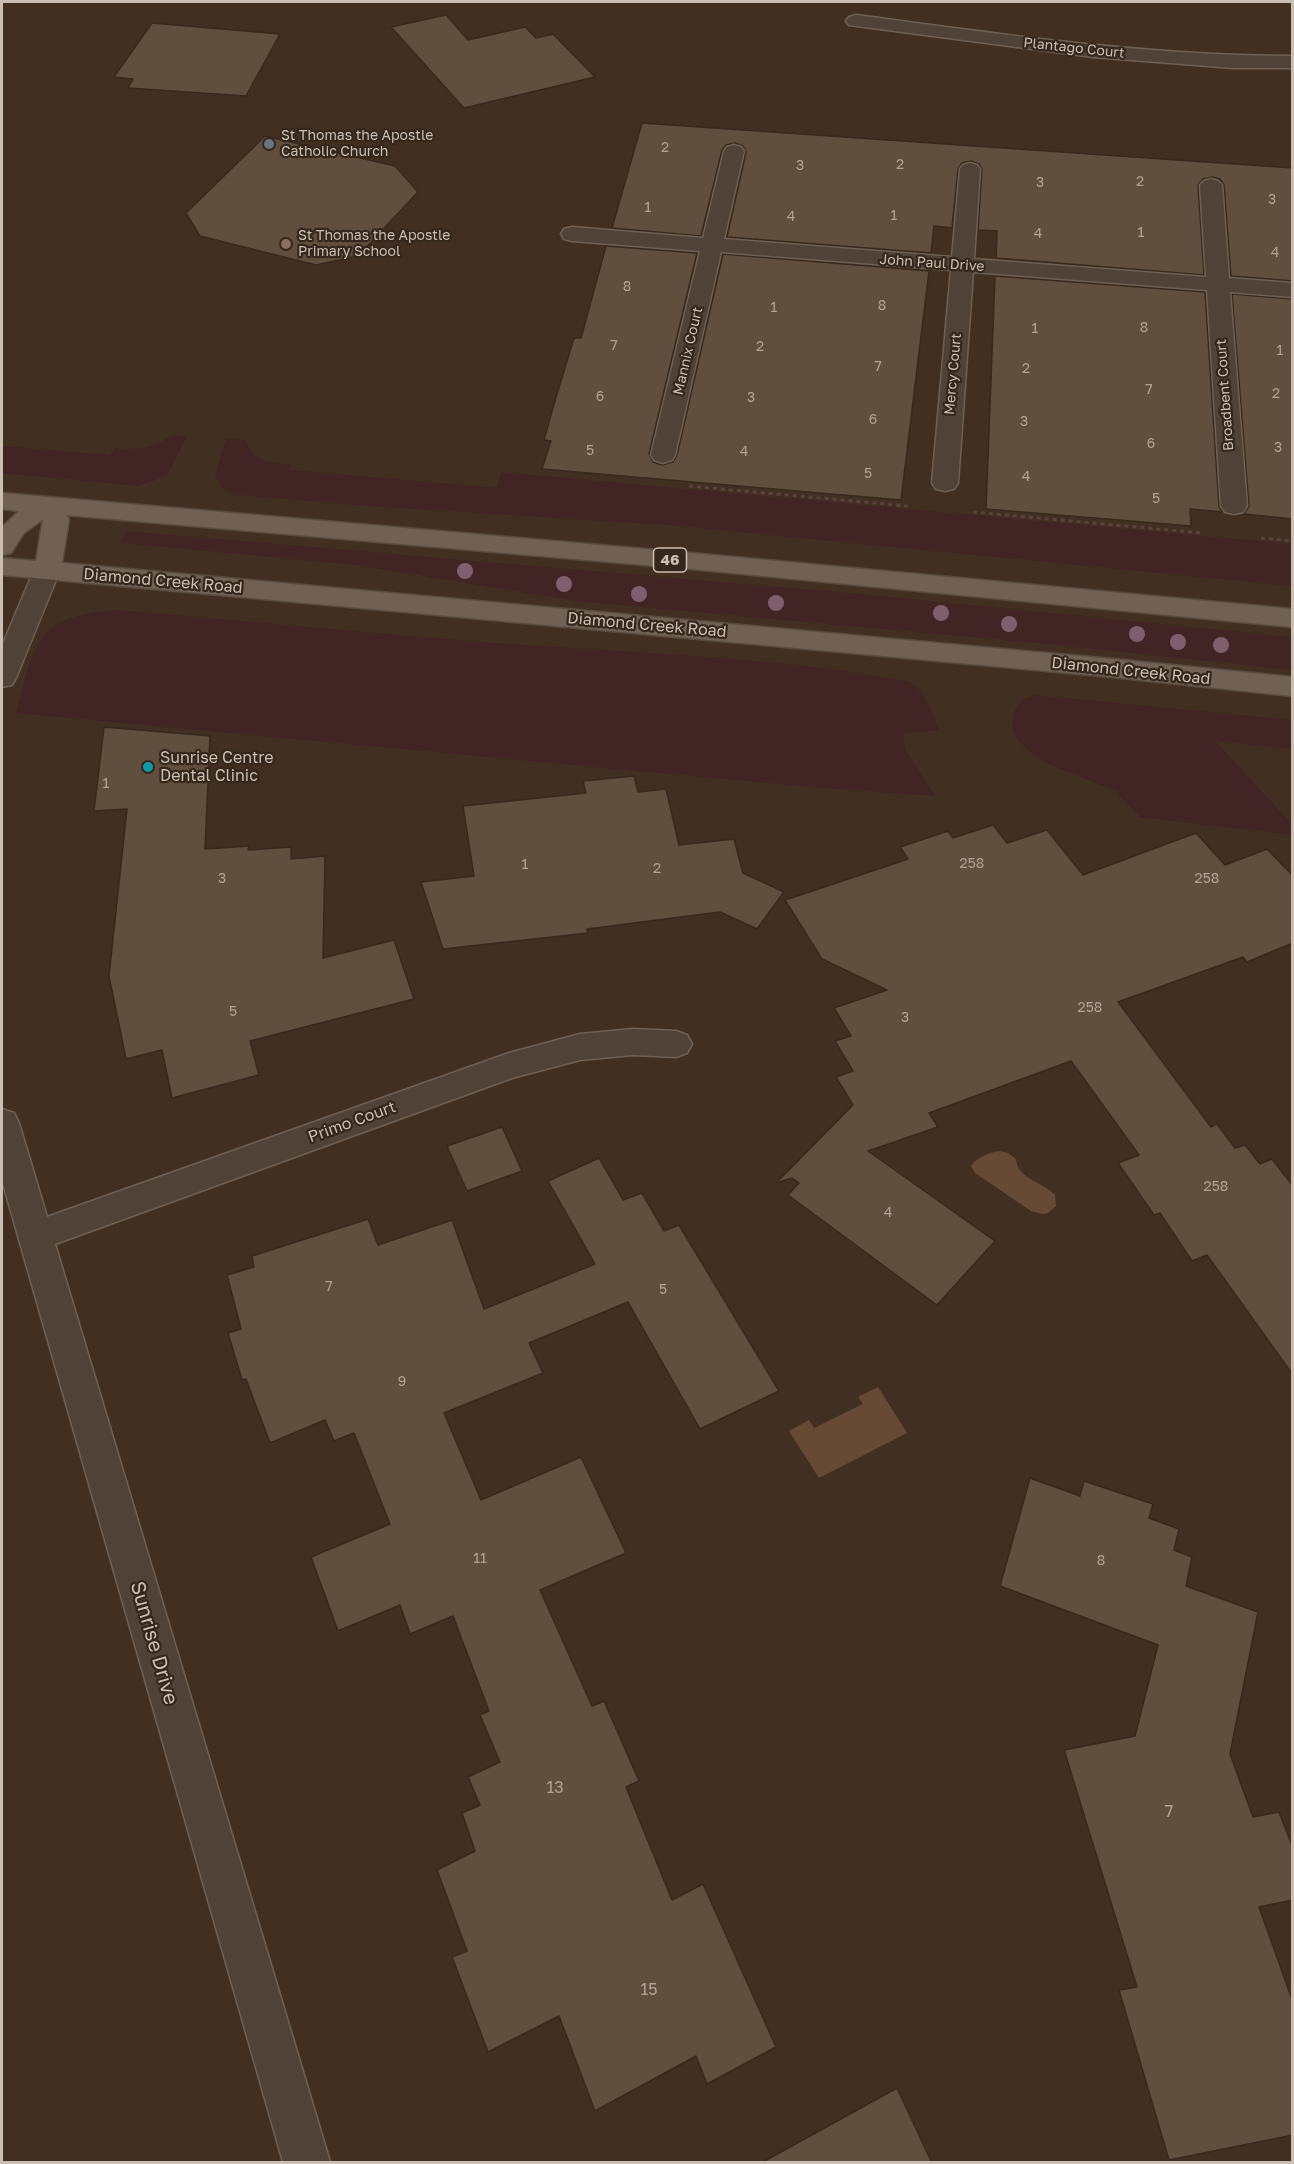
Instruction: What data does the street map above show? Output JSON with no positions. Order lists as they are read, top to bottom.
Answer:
{
  "streets": {
    "main road": ["46", "Diamond Creek Road"],
    "street": [
      "Plantago Court",
      "John Paul Drive",
      "Mannix Court",
      "Mercy Court",
      "Broadbent Court",
      "Primo Court",
      "Sunrise Drive"
    ]
  },
  "crossings": [
    ["John Paul Drive", "Mannix Court"],
    ["John Paul Drive", "Mercy Court"],
    ["John Paul Drive", "Broadbent Court"],
    ["Primo Court", "Sunrise Drive"]
  ],
  "places": ["St Thomas the Apostle Catholic Church", "St Thomas the Apostle Primary School", "Sunrise Centre Dental Clinic"],
  "house_numbers": [
    "2",
    "2",
    "3",
    "2",
    "3",
    "3",
    "1",
    "1",
    "4",
    "1",
    "4",
    "4",
    "8",
    "8",
    "1",
    "8",
    "1",
    "7",
    "2",
    "1",
    "7",
    "2",
    "7",
    "2",
    "6",
    "3",
    "6",
    "3",
    "6",
    "3",
    "5",
    "4",
    "5",
    "4",
    "5",
    "1",
    "258",
    "1",
    "2",
    "3",
    "258",
    "258",
    "5",
    "3",
    "258",
    "4",
    "7",
    "5",
    "9",
    "11",
    "8",
    "13",
    "7",
    "15"
  ]
}
